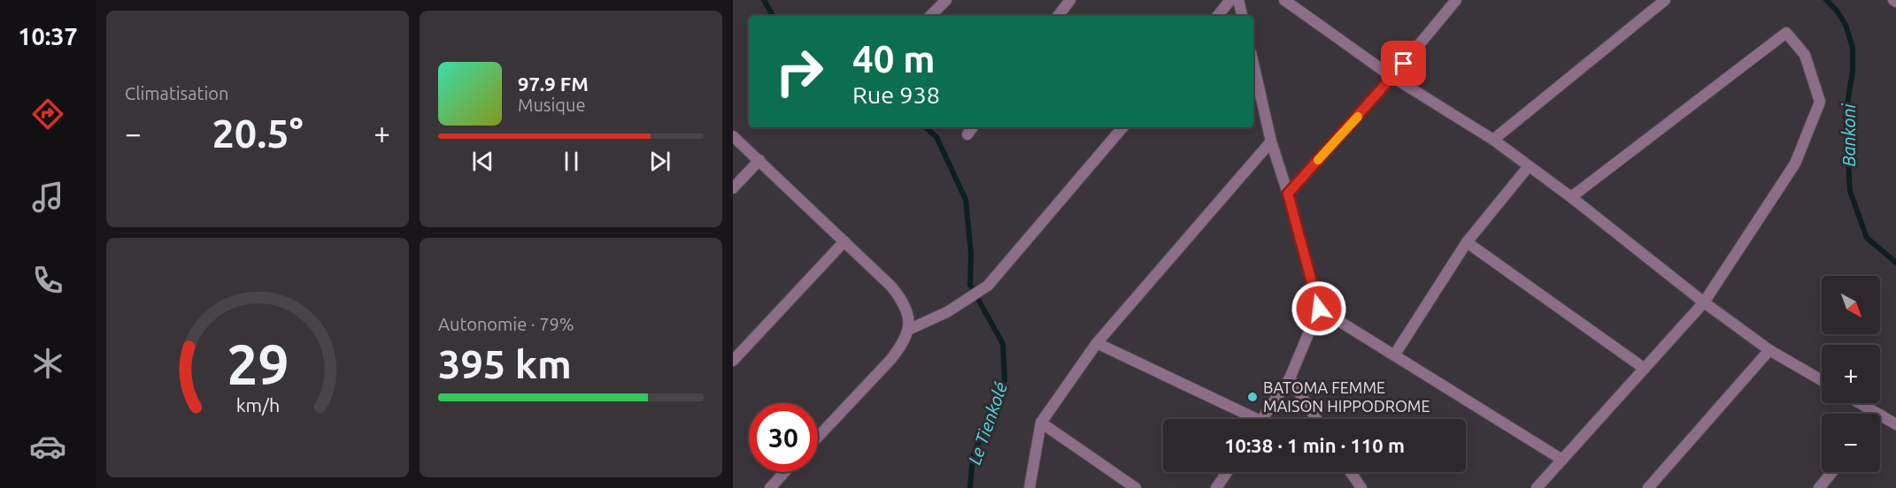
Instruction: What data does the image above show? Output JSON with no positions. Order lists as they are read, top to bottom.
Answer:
{
  "water": ["Bankoni", "Le Tienkolé"],
  "places": ["BATOMA FEMME MAISON HIPPODROME"],
  "north": "bottom right",
  "page": {
    "tabs": "10:37",
    "tile": [
      "Climatisation",
      ["Autonomie · 79%", "395 km"]
    ],
    "turn": ["40 m", "Rue 938"],
    "song": ["97.9 FM", "Musique"],
    "heat": ["−", "20.5°", "+"],
    "map_buttons": ["+", "−"],
    "limit": "30",
    "trip": "10:38 · 1 min · 110 m",
    "gauge": ["29", "km/h"]
  }
}
